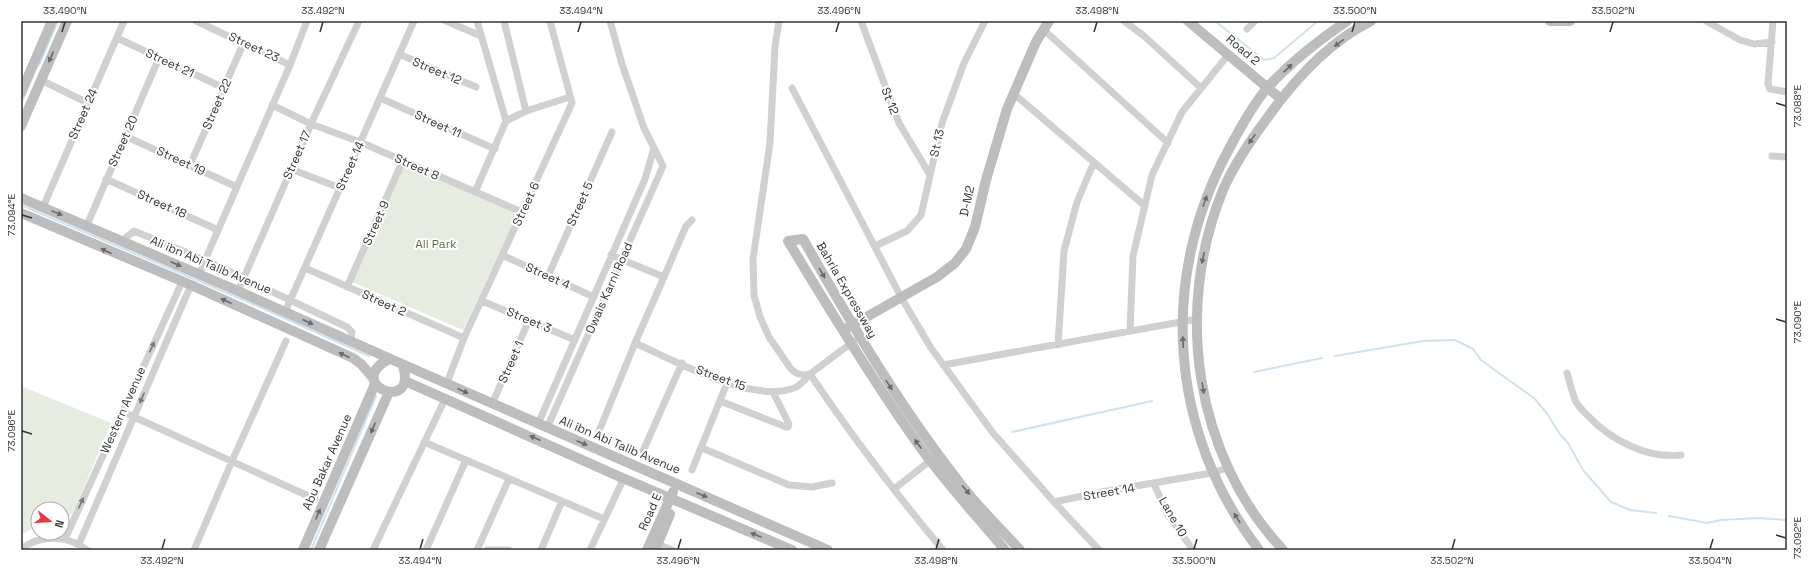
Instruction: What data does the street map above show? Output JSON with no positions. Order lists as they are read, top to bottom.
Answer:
{
  "streets": {
    "main road": [
      "Road 2",
      "D-M2",
      "Ali ibn Abi Talib Avenue",
      "Bahria Expressway",
      "Abu Bakar Avenue",
      "Road E"
    ],
    "street": [
      "Street 23",
      "Street 21",
      "Street 12",
      "St 12",
      "Street 22",
      "Street 24",
      "Street 11",
      "Street 20",
      "St 13",
      "Street 17",
      "Street 19",
      "Street 14",
      "Street 8",
      "Street 18",
      "Street 6",
      "Street 5",
      "Street 9",
      "Street 4",
      "Owais Karni Road",
      "Street 2",
      "Street 3",
      "Street 1",
      "Street 15",
      "Western Avenue",
      "Lane 10"
    ]
  },
  "crossings": [
    ["Street 23", "Street 22"],
    ["Street 21", "Street 22"],
    ["Street 21", "Street 24"],
    ["Street 21", "Street 20"],
    ["Street 12", "Street 14"],
    ["St 12", "St 13"],
    ["Street 22", "Street 19"],
    ["Street 24", "Ali ibn Abi Talib Avenue"],
    ["Street 11", "Street 14"],
    ["Street 20", "Street 19"],
    ["Street 20", "Street 18"],
    ["Street 20", "Ali ibn Abi Talib Avenue"],
    ["Street 17", "Street 8"],
    ["Street 17", "Ali ibn Abi Talib Avenue"],
    ["Street 14", "Street 8"],
    ["Street 14", "Ali ibn Abi Talib Avenue"],
    ["Street 14", "Street 2"],
    ["Street 14", "Lane 10"],
    ["Street 8", "Street 6"],
    ["Street 8", "Street 9"],
    ["D-M2", "Bahria Expressway"],
    ["Street 6", "Ali ibn Abi Talib Avenue"],
    ["Street 6", "Street 4"],
    ["Street 6", "Street 2"],
    ["Street 6", "Street 3"],
    ["Street 5", "Street 4"],
    ["Street 9", "Street 2"],
    ["Ali ibn Abi Talib Avenue", "Owais Karni Road"],
    ["Ali ibn Abi Talib Avenue", "Street 1"],
    ["Ali ibn Abi Talib Avenue", "Abu Bakar Avenue"],
    ["Ali ibn Abi Talib Avenue", "Road E"],
    ["Street 4", "Owais Karni Road"],
    ["Owais Karni Road", "Street 3"],
    ["Bahria Expressway", "Street 15"],
    ["Street 3", "Street 1"]
  ],
  "parks": ["Ali Park"],
  "north": "right",
  "coordinates": [
    "33.490°N",
    "33.492°N",
    "33.494°N",
    "33.496°N",
    "33.498°N",
    "33.500°N",
    "33.502°N",
    "73.088°E",
    "73.094°E",
    "73.090°E",
    "73.096°E",
    "73.092°E",
    "33.504°N"
  ]
}
